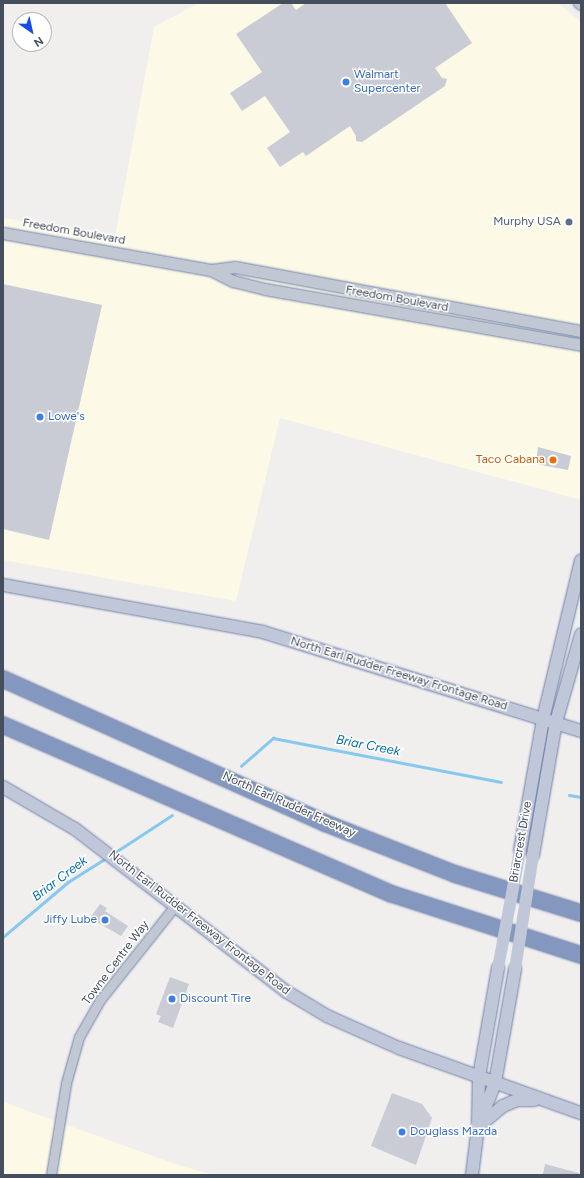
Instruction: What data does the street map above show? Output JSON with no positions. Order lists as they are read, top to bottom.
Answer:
{
  "streets": {
    "highway": ["North Earl Rudder Freeway"],
    "main road": ["North Earl Rudder Freeway Frontage Road", "Briarcrest Drive"],
    "street": ["Freedom Boulevard", "Towne Centre Way"]
  },
  "crossings": [
    ["North Earl Rudder Freeway Frontage Road", "Briarcrest Drive"],
    ["North Earl Rudder Freeway Frontage Road", "Towne Centre Way"]
  ],
  "water": ["Briar Creek"],
  "places": [
    "Walmart Supercenter",
    "Murphy USA",
    "Lowe's",
    "Taco Cabana",
    "Jiffy Lube",
    "Discount Tire",
    "Douglass Mazda"
  ],
  "north": "bottom right"
}
